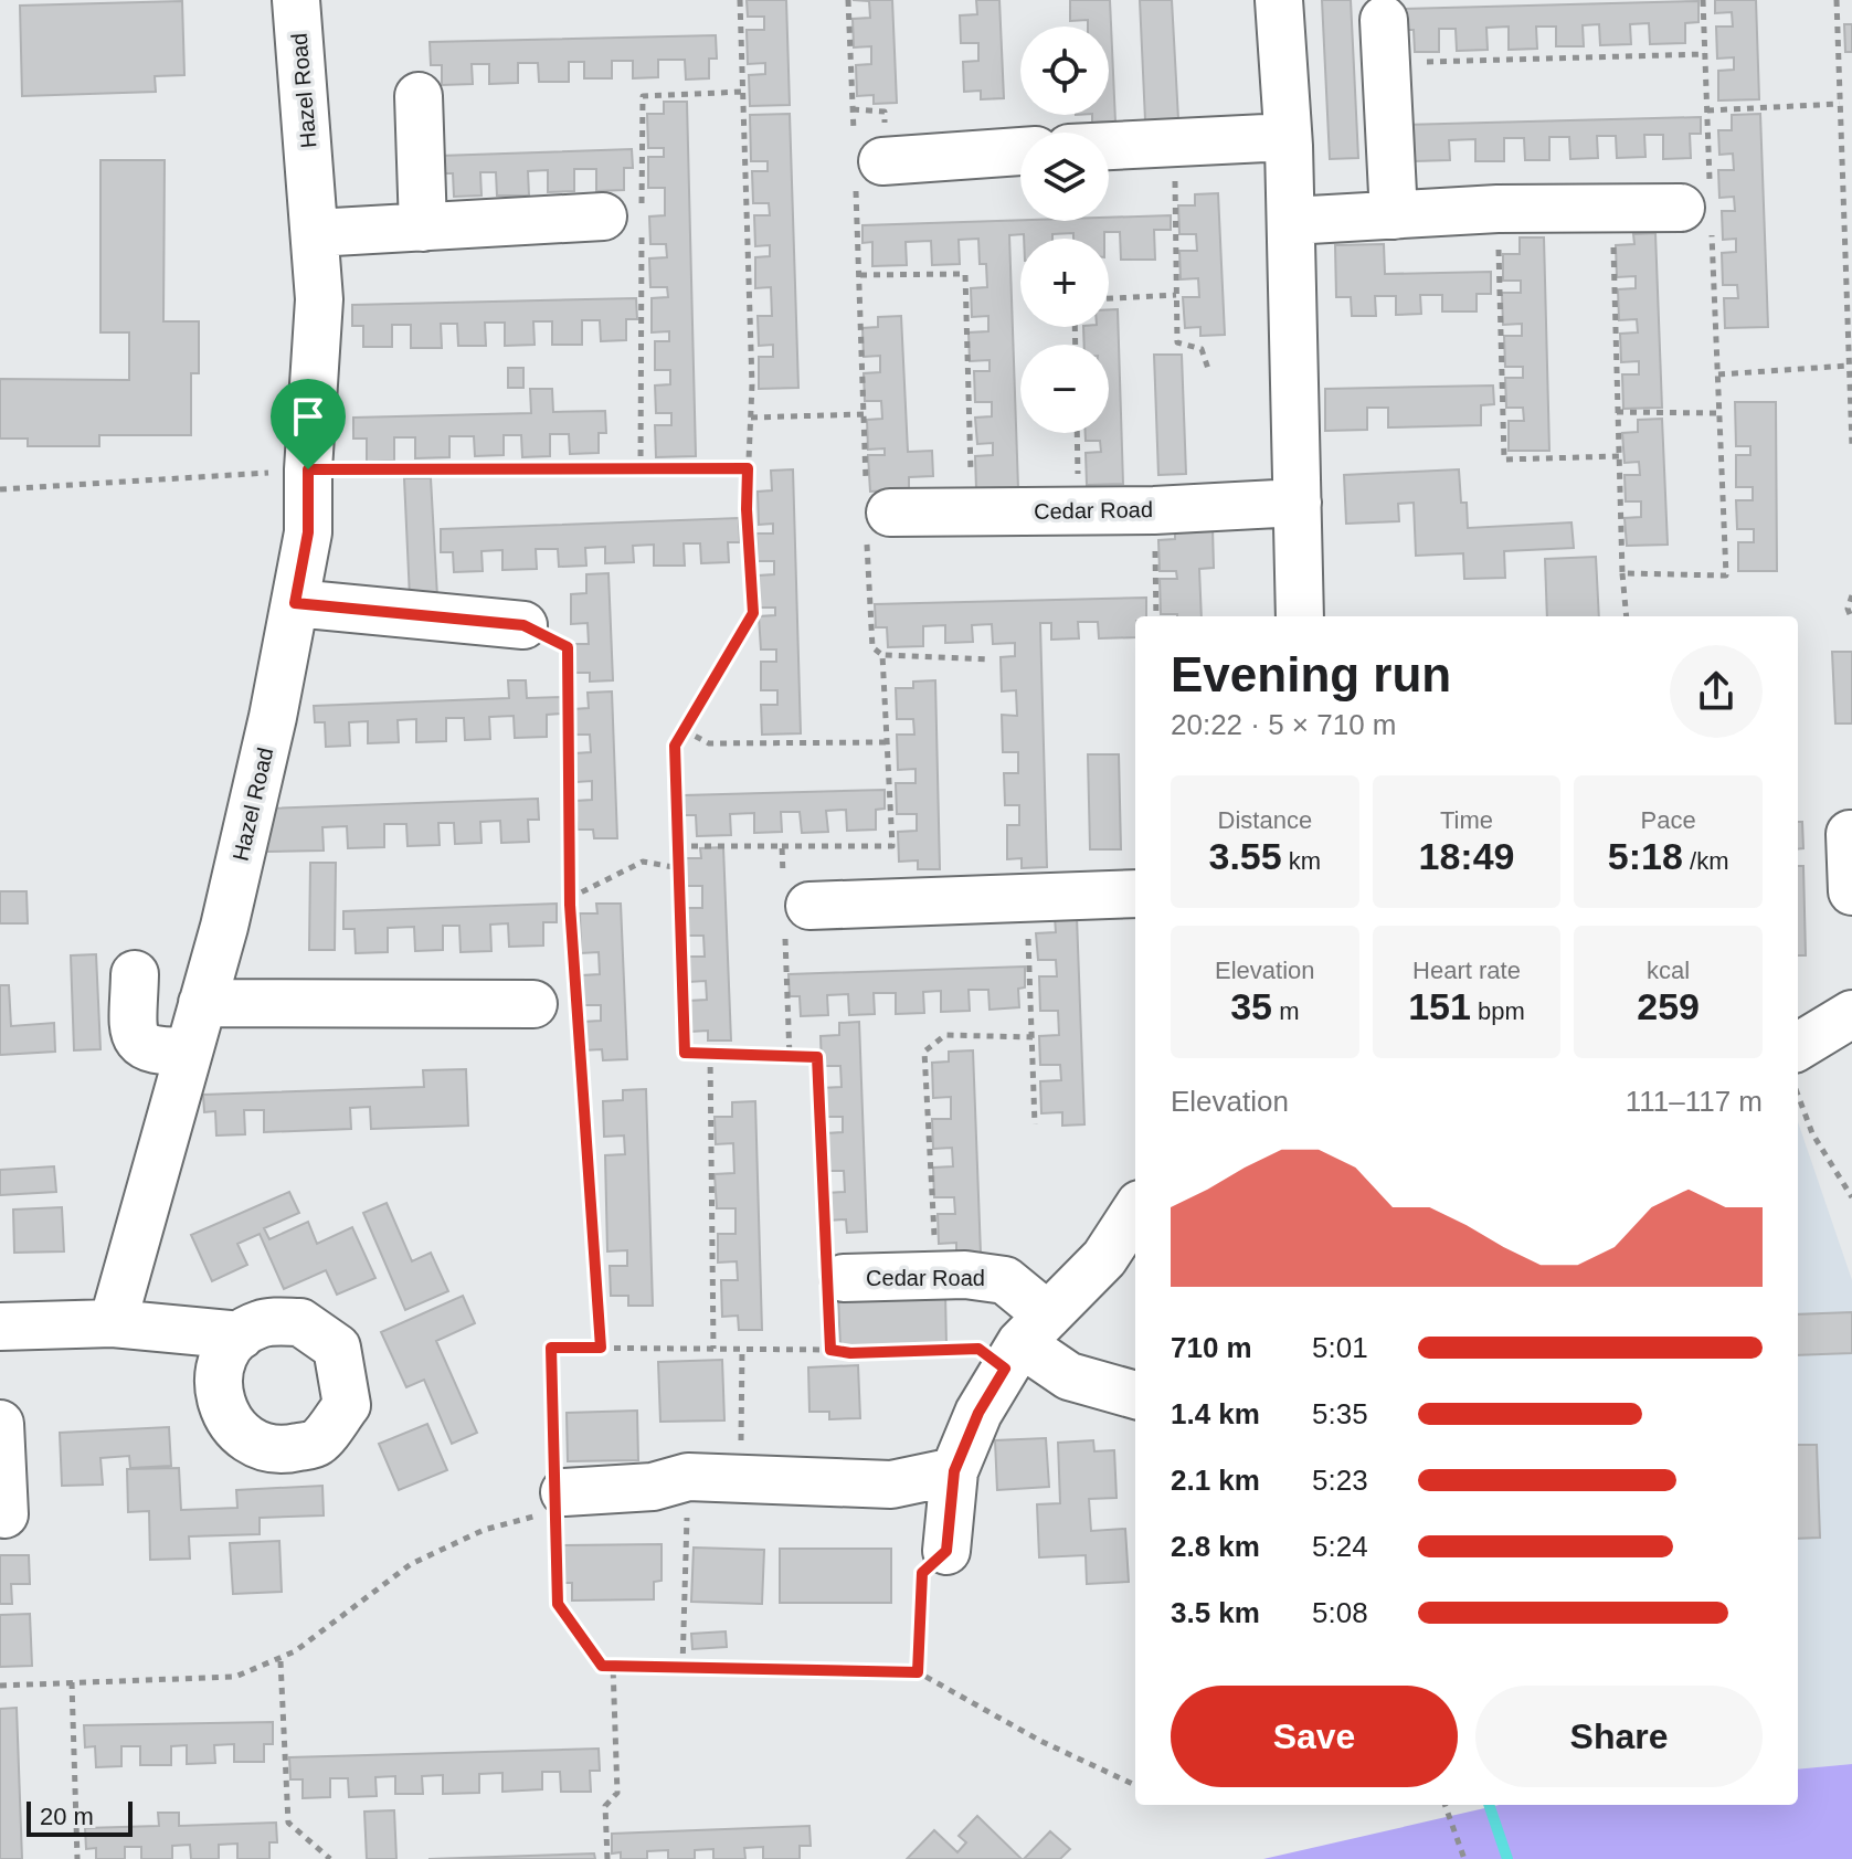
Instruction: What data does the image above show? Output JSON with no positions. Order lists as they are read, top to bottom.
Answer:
{
  "streets": {
    "street": ["Hazel Road", "Cedar Road"]
  },
  "scale_bar": "20 m",
  "page": {
    "map_buttons": ["+", "−"],
    "heading": ["Evening run", "20:22 · 5 × 710 m"],
    "stats": [
      ["Distance", "3.55 km"],
      ["Time", "18:49"],
      ["Pace", "5:18 /km"],
      ["Elevation", "35 m"],
      ["Heart rate", "151 bpm"],
      ["kcal", "259"]
    ],
    "chart": ["Elevation", "111–117 m"],
    "list": [
      {
        "name": "710 m",
        "note": "5:01"
      },
      {
        "name": "1.4 km",
        "note": "5:35"
      },
      {
        "name": "2.1 km",
        "note": "5:23"
      },
      {
        "name": "2.8 km",
        "note": "5:24"
      },
      {
        "name": "3.5 km",
        "note": "5:08"
      }
    ],
    "buttons": ["Save", "Share"],
    "scale": "20 m"
  }
}
